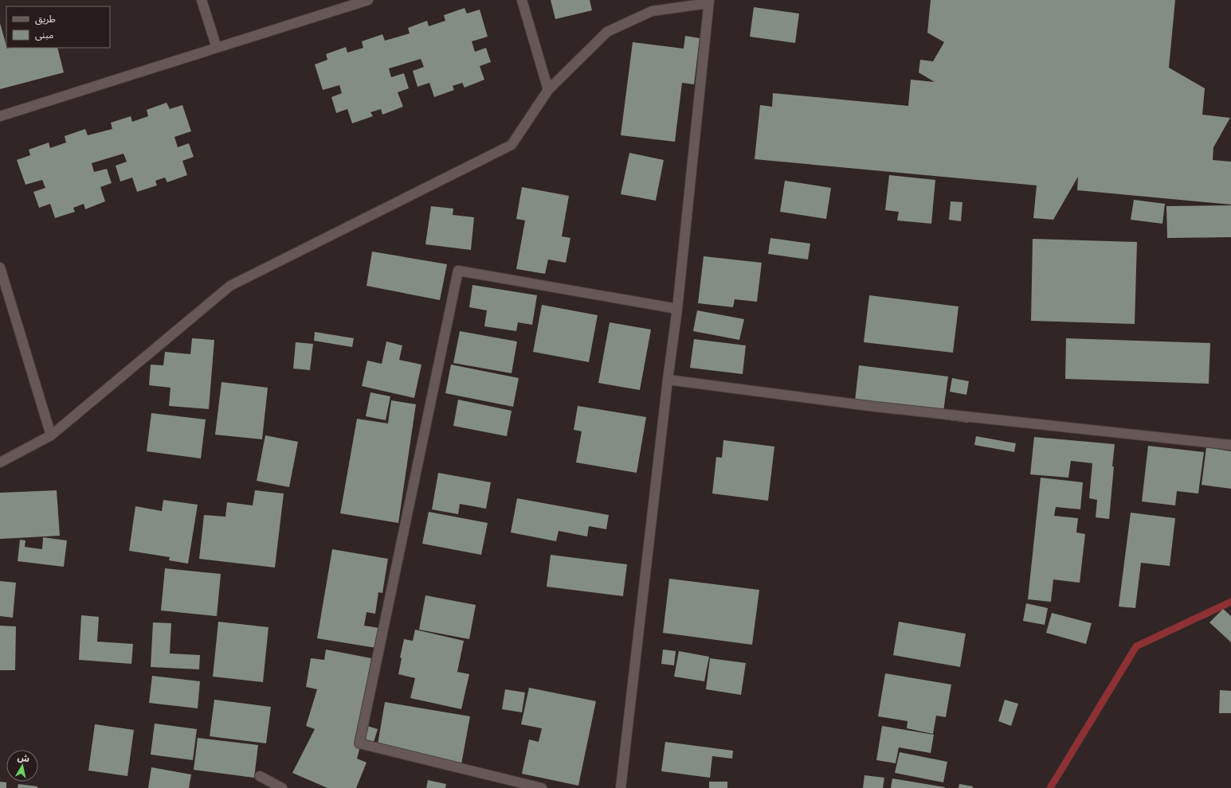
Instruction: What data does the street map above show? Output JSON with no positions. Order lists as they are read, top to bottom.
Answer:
{
  "legend": ["طريق", "مبنى"],
  "north": "top"
}
